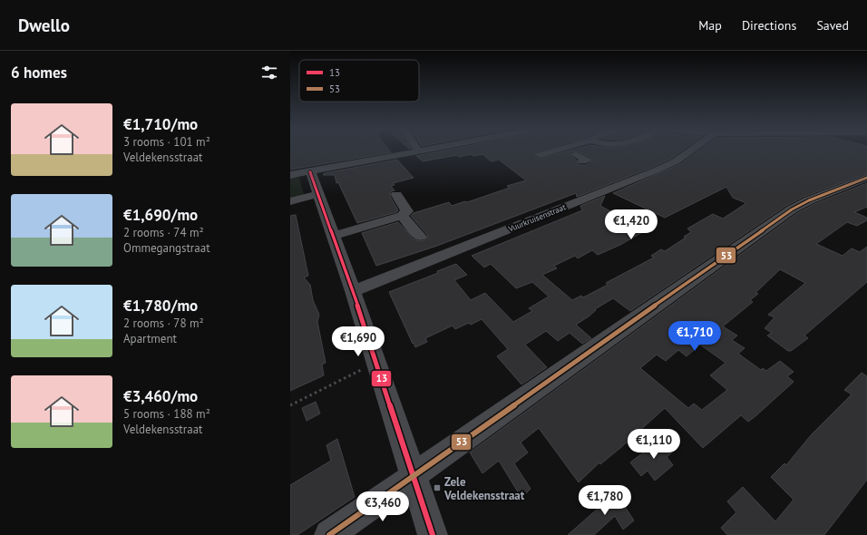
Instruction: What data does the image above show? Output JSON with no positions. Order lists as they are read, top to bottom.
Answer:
{
  "streets": {
    "street": ["Vuurkruisenstraat"]
  },
  "places": {
    "transit": ["Zele Veldekensstraat"]
  },
  "lines": ["transit line 13", "transit line 53"],
  "legend": ["13", "53"],
  "page": {
    "header": "Dwello",
    "nav": ["Map", "Directions", "Saved"],
    "heading": "6 homes",
    "list": [
      {
        "name": "€1,710/mo",
        "note": "3 rooms · 101 m² · Veldekensstraat"
      },
      {
        "name": "€1,690/mo",
        "note": "2 rooms · 74 m² · Ommegangstraat"
      },
      {
        "name": "€1,780/mo",
        "note": "2 rooms · 78 m² · Apartment"
      },
      {
        "name": "€3,460/mo",
        "note": "5 rooms · 188 m² · Veldekensstraat"
      }
    ],
    "price": [
      "€1,420",
      "€1,710",
      "€1,690",
      "€1,110",
      "€1,780",
      "€3,460"
    ]
  }
}
